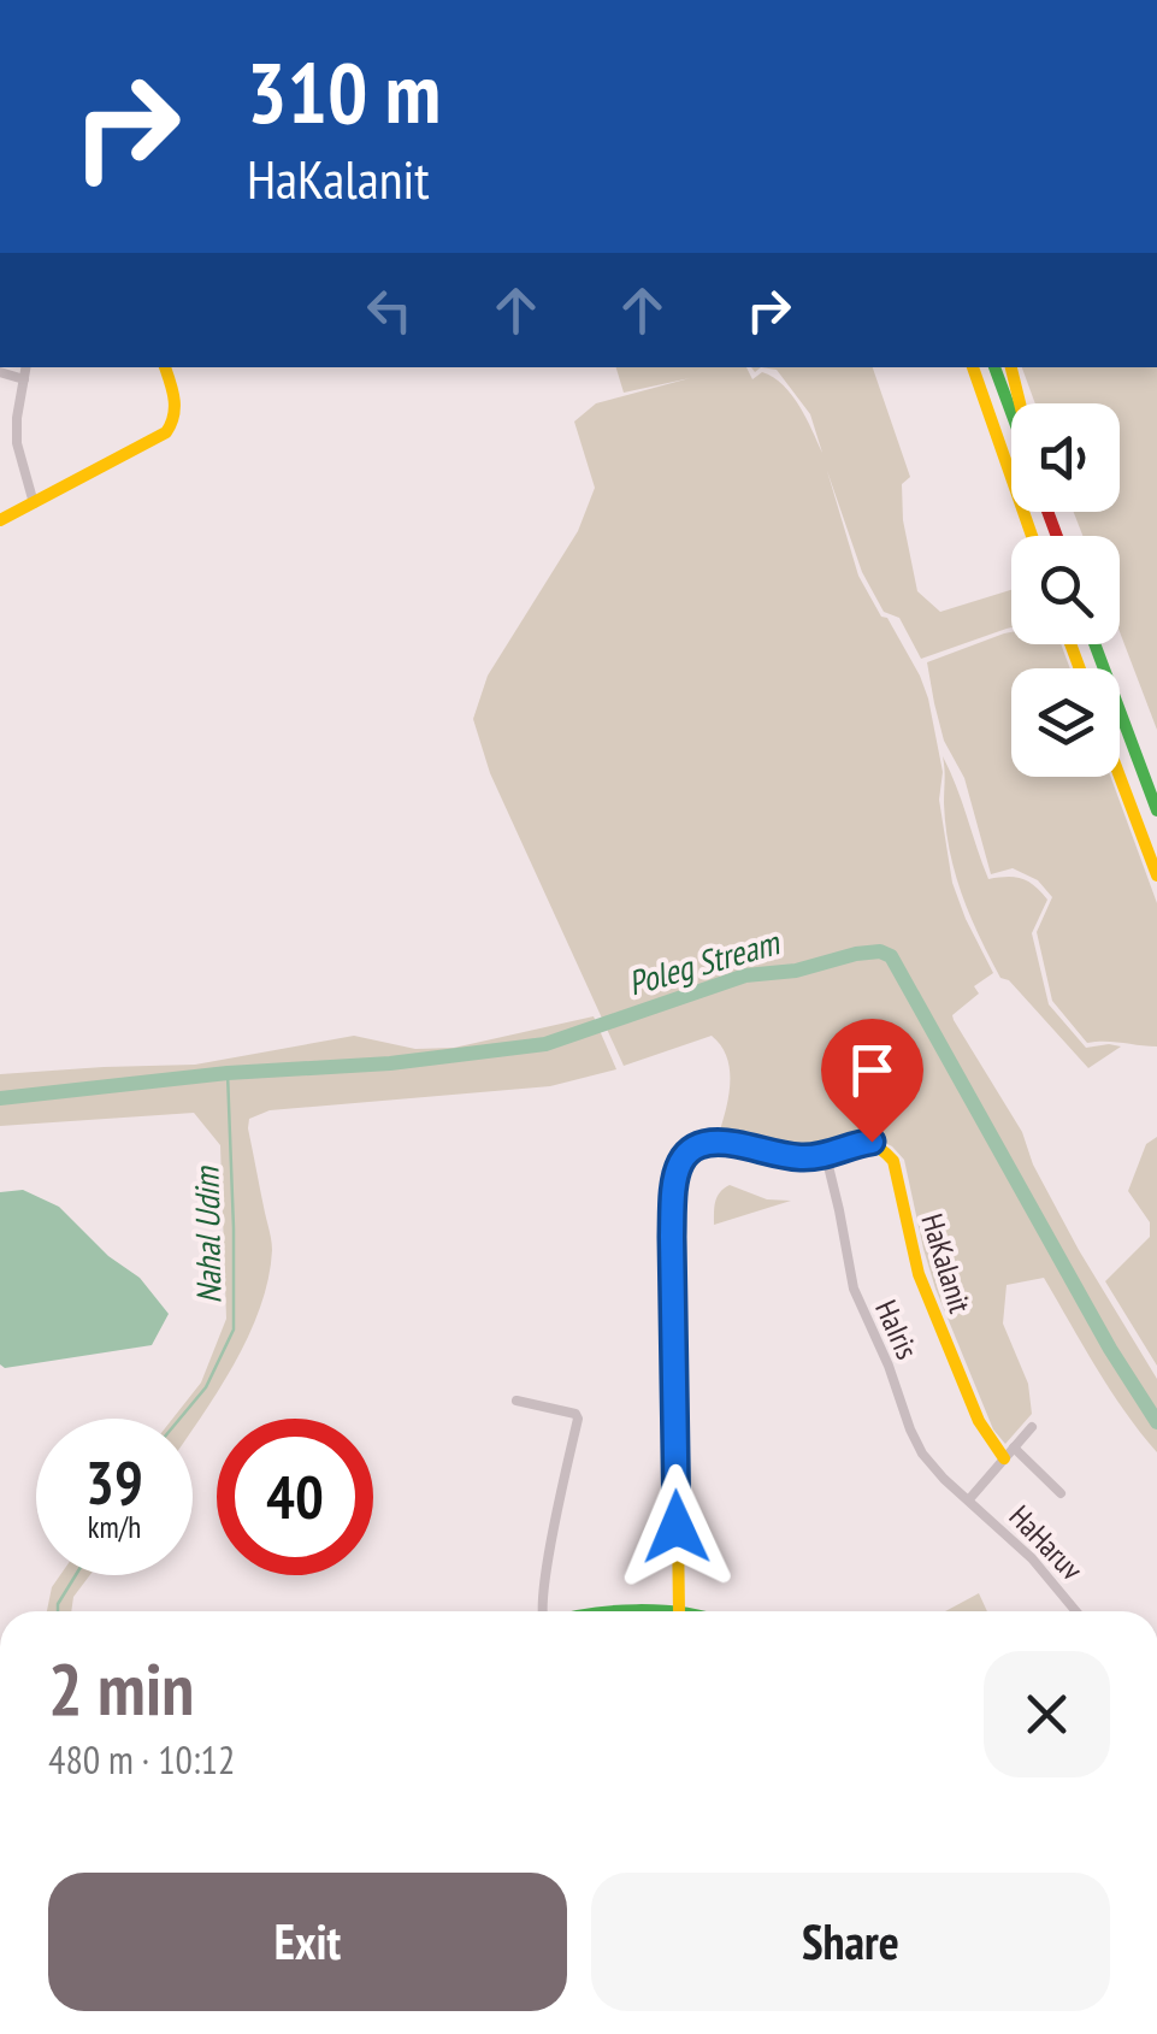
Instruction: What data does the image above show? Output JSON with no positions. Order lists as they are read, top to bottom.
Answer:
{
  "streets": {
    "main road": ["HaKalanit"],
    "street": ["HaIris", "HaHaruv"]
  },
  "crossings": [
    ["HaKalanit", "HaIris"],
    ["HaIris", "HaHaruv"]
  ],
  "water": ["Poleg Stream", "Nahal Udim"],
  "page": {
    "turn": ["310 m", "HaKalanit"],
    "speed": "39 km/h",
    "limit": "40",
    "heading": ["2 min", "480 m · 10:12"],
    "buttons": ["Exit", "Share"]
  }
}
